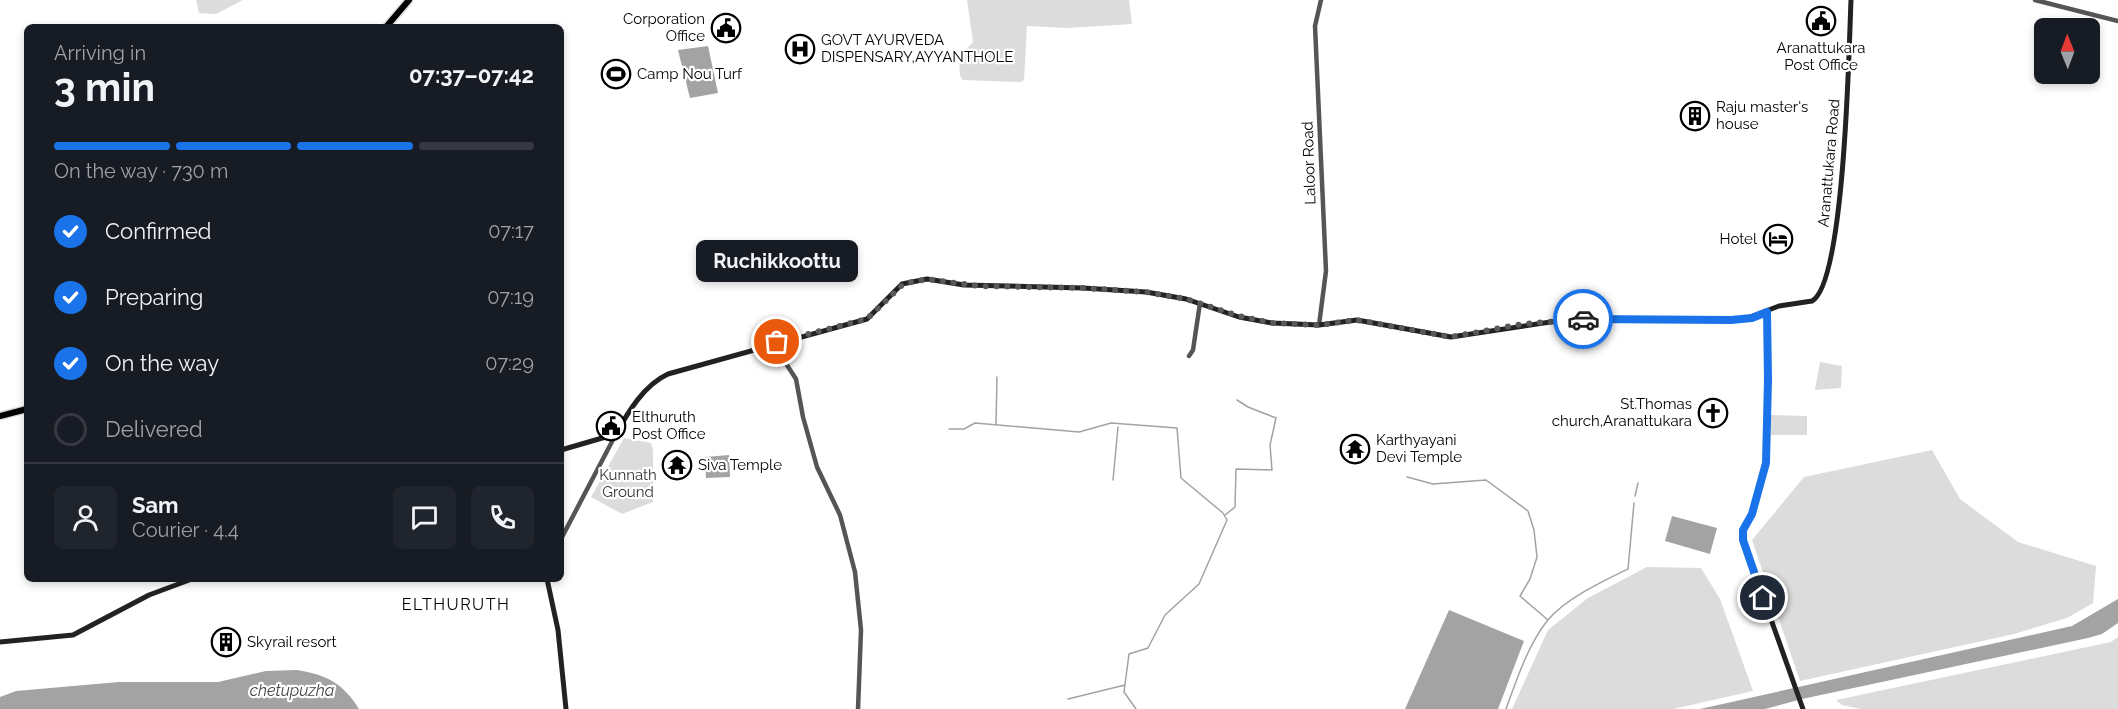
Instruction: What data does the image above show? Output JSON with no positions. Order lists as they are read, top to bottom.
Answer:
{
  "streets": {
    "main road": ["Aranattukara Road"],
    "street": ["Laloor Road"]
  },
  "crossings": [
    ["Laloor Road", "Aranattukara Road"]
  ],
  "districts": ["ELTHURUTH"],
  "water": ["chetupuzha"],
  "parks": ["Kunnath Ground"],
  "places": {
    "public building": ["Aranattukara Post Office", "Corporation Office", "Elthuruth Post Office"],
    "hospital": ["GOVT AYURVEDA DISPENSARY,AYYANTHOLE"],
    "sports": ["Camp Nou Turf"],
    "building": ["Raju master's house", "Skyrail resort"],
    "hotel": ["Hotel"],
    "other": ["Ruchikkoottu"],
    "church": ["St.Thomas church,Aranattukara"],
    "temple": ["Karthyayani Devi Temple", "Siva Temple"]
  },
  "north": "top",
  "page": {
    "heading": ["3 min", "Arriving in", "07:37–07:42"],
    "panel": ["Sam", "Courier · 4.4"],
    "bar": "On the way · 730 m",
    "list": [
      ["Confirmed", "07:17"],
      ["Preparing", "07:19"],
      ["On the way", "07:29"],
      "Delivered"
    ],
    "bubble": "Ruchikkoottu"
  }
}
